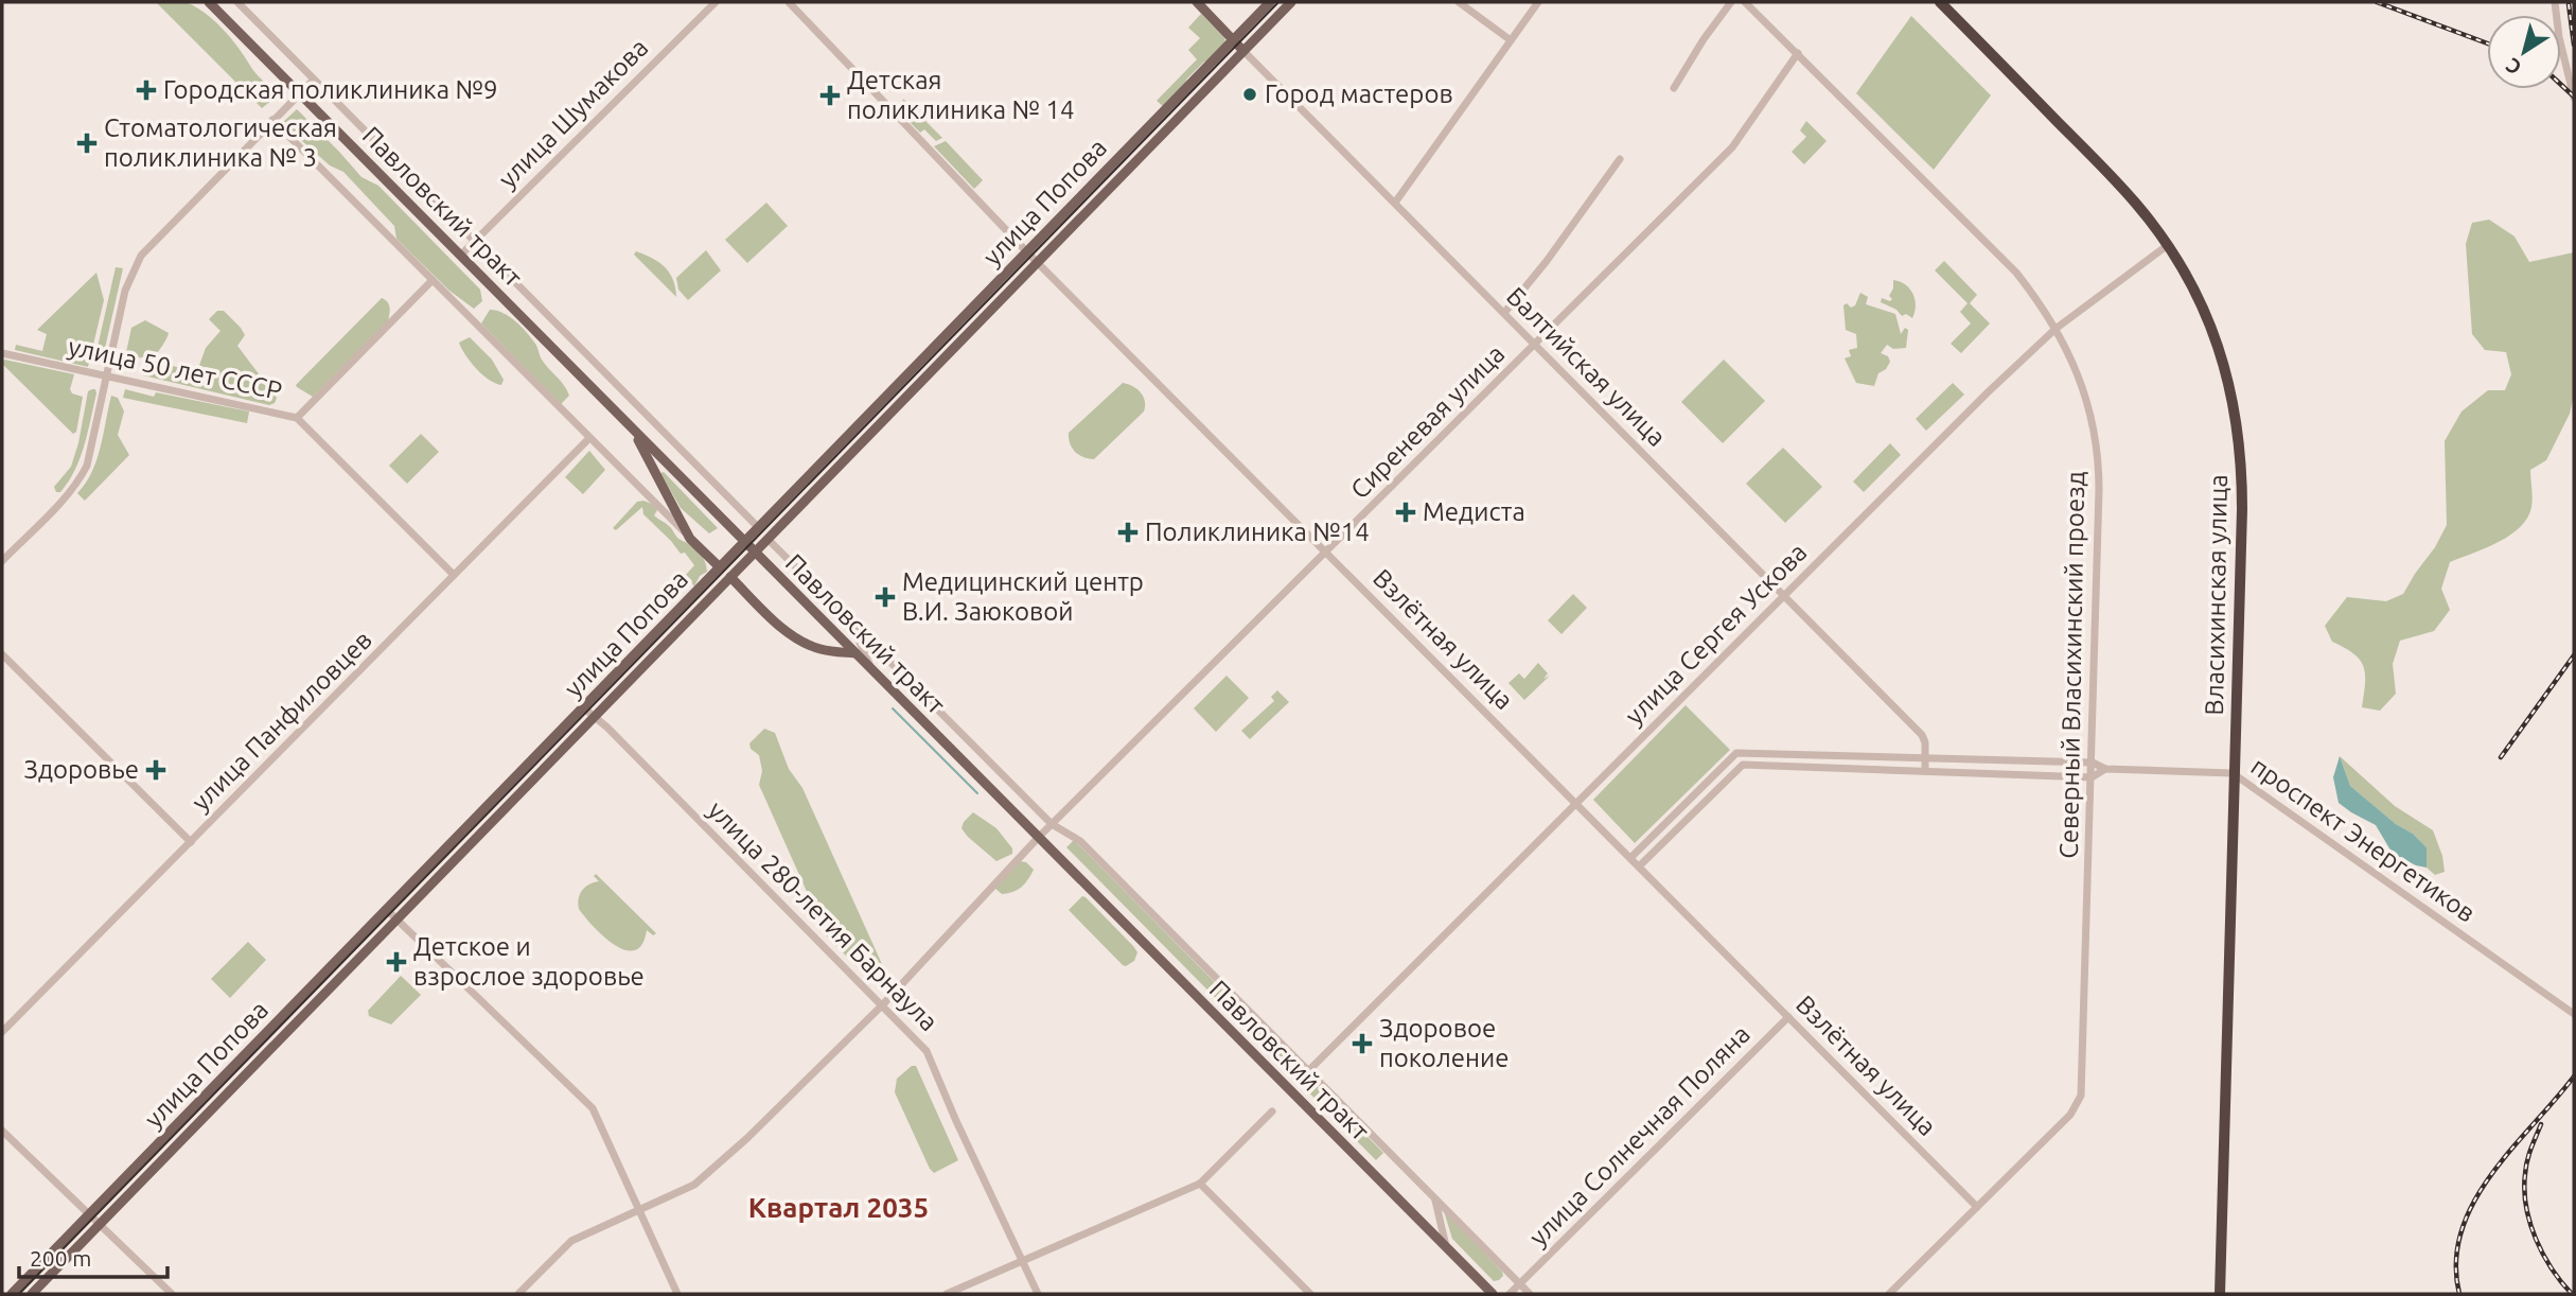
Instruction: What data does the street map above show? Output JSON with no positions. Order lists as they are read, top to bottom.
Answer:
{
  "streets": {
    "highway": ["Власихинская улица"],
    "main road": ["улица Попова", "Павловский тракт", "Балтийская улица"],
    "street": [
      "улица Шумакова",
      "улица 50 лет СССР",
      "Сиреневая улица",
      "улица Сергея Ускова",
      "Взлётная улица",
      "Северный Власихинский проезд",
      "улица Панфиловцев",
      "проспект Энергетиков",
      "улица 280-летия Барнаула",
      "улица Солнечная Поляна"
    ]
  },
  "crossings": [
    ["улица Шумакова", "Павловский тракт"],
    ["улица Попова", "Павловский тракт"],
    ["улица Попова", "Балтийская улица"],
    ["улица Попова", "Взлётная улица"],
    ["улица Попова", "улица 280-летия Барнаула"],
    ["Павловский тракт", "Сиреневая улица"],
    ["Балтийская улица", "Сиреневая улица"],
    ["Балтийская улица", "улица Сергея Ускова"],
    ["улица 50 лет СССР", "улица Панфиловцев"],
    ["Сиреневая улица", "Взлётная улица"],
    ["Сиреневая улица", "Северный Власихинский проезд"],
    ["Сиреневая улица", "улица 280-летия Барнаула"],
    ["Власихинская улица", "улица Сергея Ускова"],
    ["Власихинская улица", "проспект Энергетиков"],
    ["улица Сергея Ускова", "Взлётная улица"],
    ["улица Сергея Ускова", "Северный Власихинский проезд"],
    ["Взлётная улица", "Северный Власихинский проезд"],
    ["Взлётная улица", "улица Солнечная Поляна"]
  ],
  "districts": ["Квартал 2035"],
  "places": {
    "health": [
      "Городская поликлиника №9",
      "Детская поликлиника № 14",
      "Стоматологическая поликлиника № 3",
      "Медиста",
      "Поликлиника №14",
      "Медицинский центр В.И. Заюковой",
      "Здоровье",
      "Детское и взрослое здоровье",
      "Здоровое поколение"
    ],
    "other": ["Город мастеров"]
  },
  "scale_bar": "200 m",
  "north": "bottom left"
}
